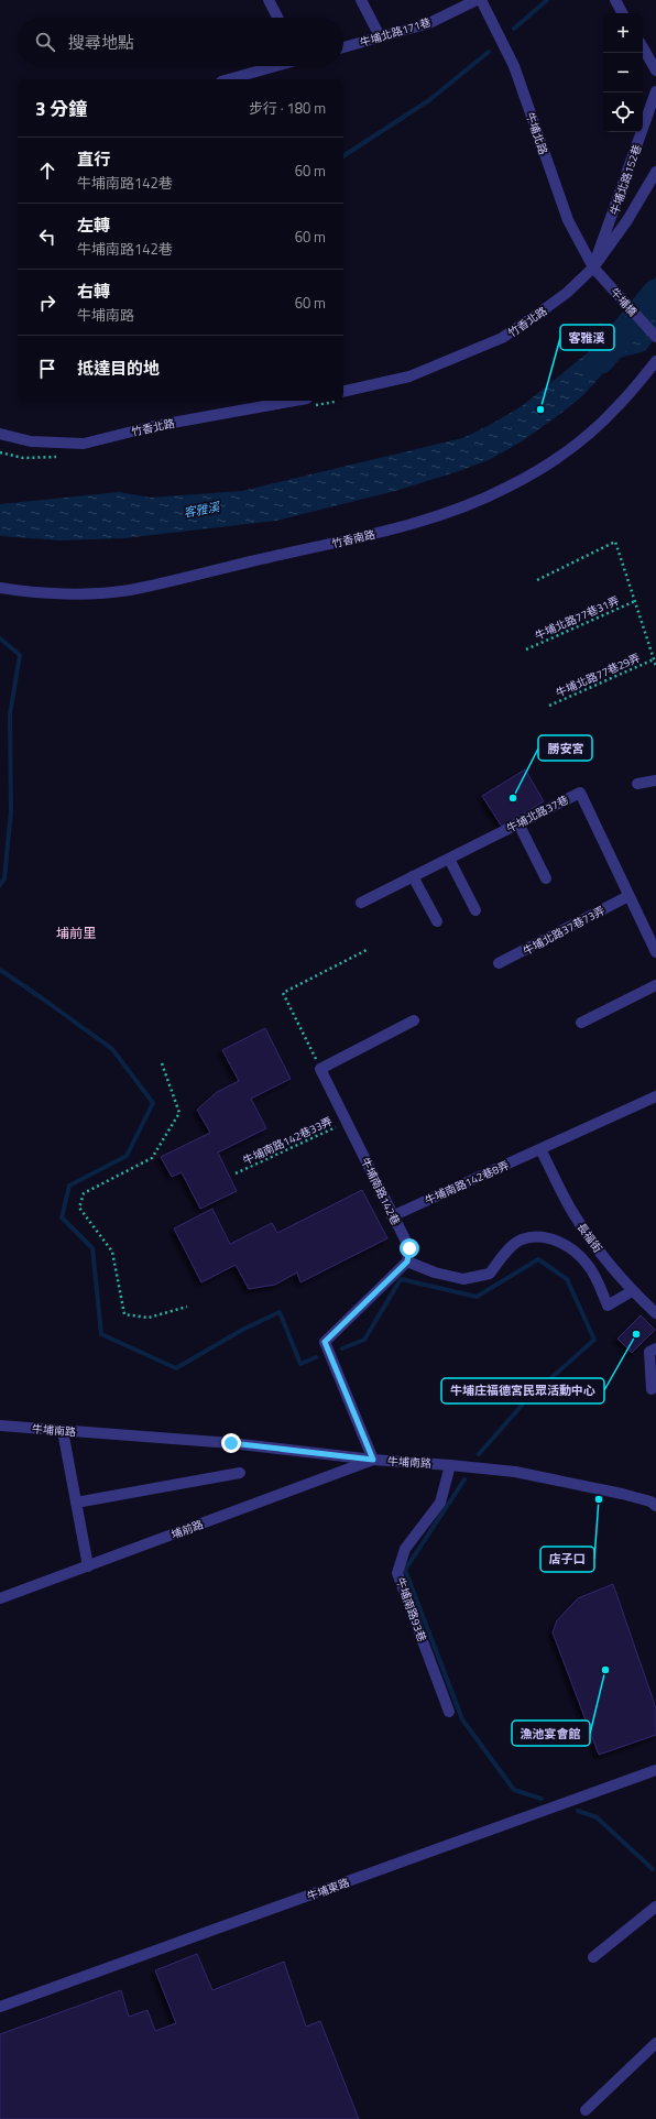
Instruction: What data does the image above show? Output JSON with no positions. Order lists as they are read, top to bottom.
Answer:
{
  "streets": {
    "street": [
      "牛埔北路171巷",
      "牛埔北路",
      "牛埔北路152巷",
      "牛埔橋",
      "竹香北路",
      "竹香南路",
      "牛埔北路37巷",
      "牛埔北路37巷73弄",
      "牛埔南路142巷8弄",
      "牛埔南路142巷",
      "長福街",
      "牛埔南路",
      "埔前路",
      "牛埔南路93巷",
      "牛埔東路"
    ],
    "path": ["牛埔北路77巷31弄", "牛埔北路77巷29弄", "牛埔南路142巷33弄"]
  },
  "crossings": [
    ["牛埔北路", "牛埔北路152巷"],
    ["牛埔北路", "牛埔橋"],
    ["牛埔北路", "竹香北路"],
    ["牛埔北路152巷", "牛埔橋"],
    ["牛埔北路152巷", "竹香北路"],
    ["牛埔橋", "竹香北路"],
    ["牛埔北路37巷", "牛埔北路37巷73弄"],
    ["牛埔南路142巷33弄", "牛埔南路142巷"],
    ["牛埔南路142巷8弄", "牛埔南路142巷"],
    ["牛埔南路142巷8弄", "長福街"],
    ["牛埔南路", "埔前路"],
    ["牛埔南路", "牛埔南路93巷"]
  ],
  "districts": ["埔前里"],
  "water": ["客雅溪"],
  "places": [
    "客雅溪",
    "勝安宮",
    "牛埔庄福德宮民眾活動中心",
    "店子口",
    "漁池宴會館"
  ],
  "page": {
    "map_buttons": ["+", "−"],
    "search": "搜尋地點",
    "heading": ["3 分鐘", "步行 · 180 m"],
    "list": [
      ["直行", "牛埔南路142巷", "60 m"],
      ["左轉", "牛埔南路142巷", "60 m"],
      ["右轉", "牛埔南路", "60 m"],
      "抵達目的地"
    ]
  }
}
